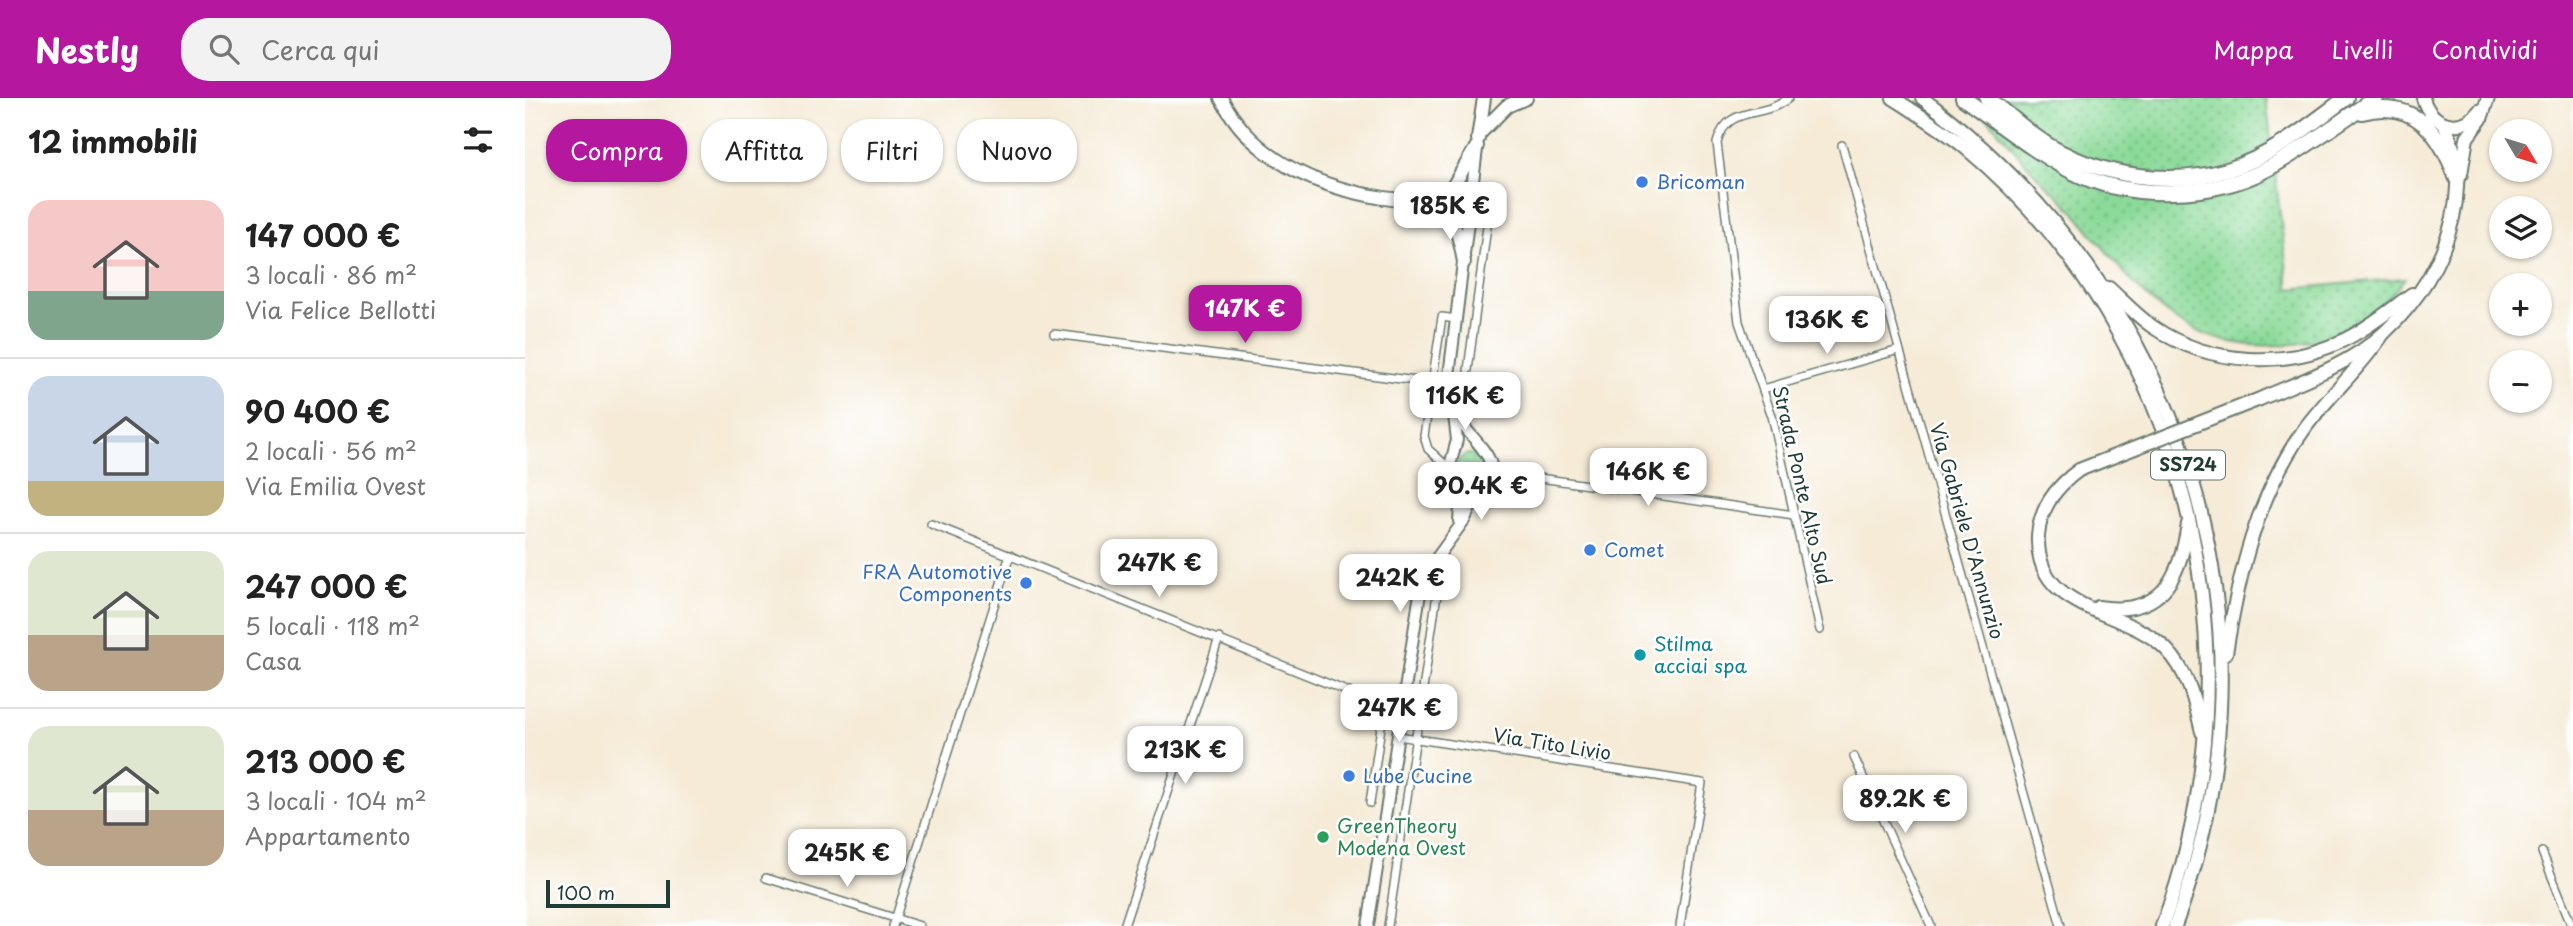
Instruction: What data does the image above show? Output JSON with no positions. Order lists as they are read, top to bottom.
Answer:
{
  "streets": {
    "main road": ["SS724"],
    "street": ["Strada Ponte Alto Sud", "Via Gabriele D'Annunzio", "Via Tito Livio"]
  },
  "places": [
    "Bricoman",
    "Comet",
    "FRA Automotive Components",
    "Stilma acciai spa",
    "Lube Cucine",
    "GreenTheory Modena Ovest"
  ],
  "scale_bar": "100 m",
  "north": "bottom right",
  "page": {
    "header": "Nestly",
    "search": "Cerca qui",
    "nav": ["Mappa", "Livelli", "Condividi"],
    "heading": "12 immobili",
    "map_buttons": ["+", "−"],
    "chip": [
      "Compra",
      "Affitta",
      "Filtri",
      "Nuovo"
    ],
    "list": [
      {
        "name": "147 000 €",
        "note": "3 locali · 86 m² · Via Felice Bellotti"
      },
      {
        "name": "90 400 €",
        "note": "2 locali · 56 m² · Via Emilia Ovest"
      },
      {
        "name": "247 000 €",
        "note": "5 locali · 118 m² · Casa"
      },
      {
        "name": "213 000 €",
        "note": "3 locali · 104 m² · Appartamento"
      }
    ],
    "price": [
      "185K €",
      "147K €",
      "136K €",
      "116K €",
      "146K €",
      "90.4K €",
      "247K €",
      "242K €",
      "247K €",
      "213K €",
      "89.2K €",
      "245K €"
    ],
    "scale": "100 m"
  }
}
